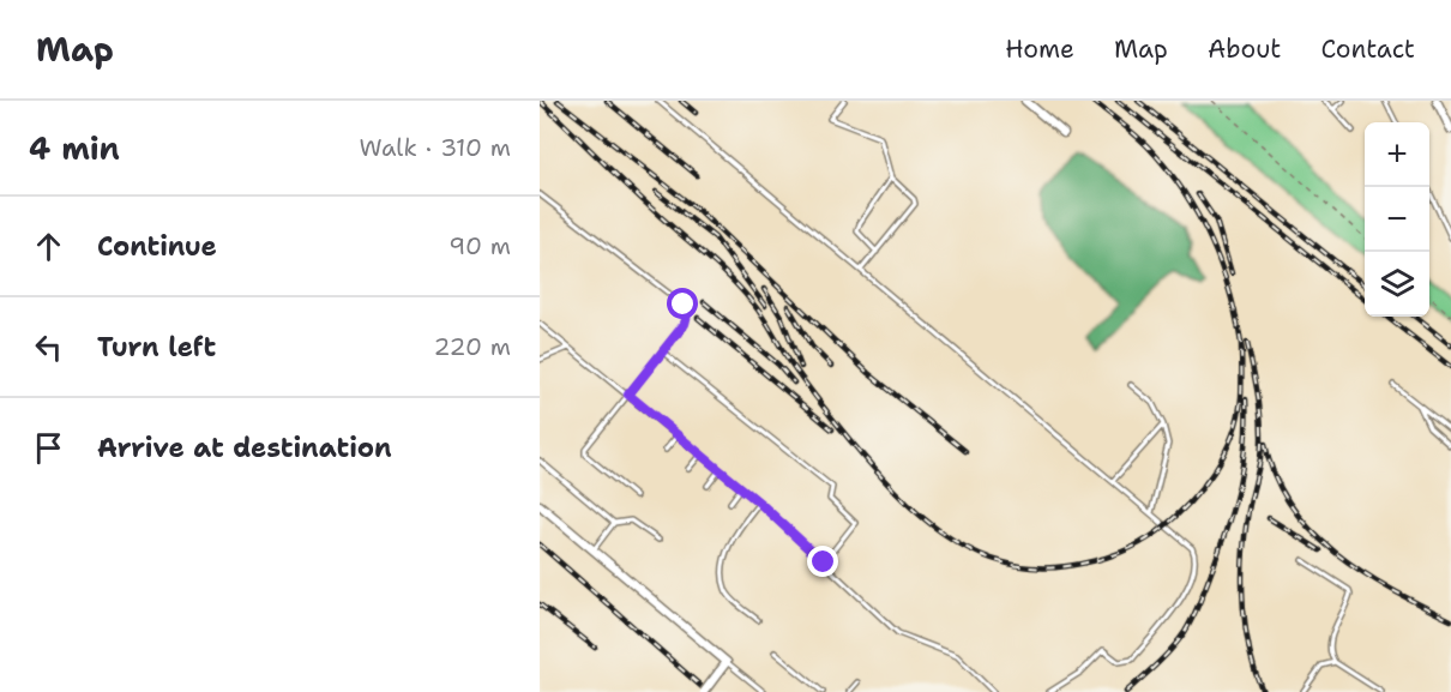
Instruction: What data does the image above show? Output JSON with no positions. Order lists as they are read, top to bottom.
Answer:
{
  "page": {
    "header": "Map",
    "nav": [
      "Home",
      "Map",
      "About",
      "Contact"
    ],
    "heading": ["4 min", "Walk · 310 m"],
    "map_buttons": ["+", "−"],
    "list": [
      ["Continue", "90 m"],
      ["Turn left", "220 m"],
      "Arrive at destination"
    ]
  }
}
